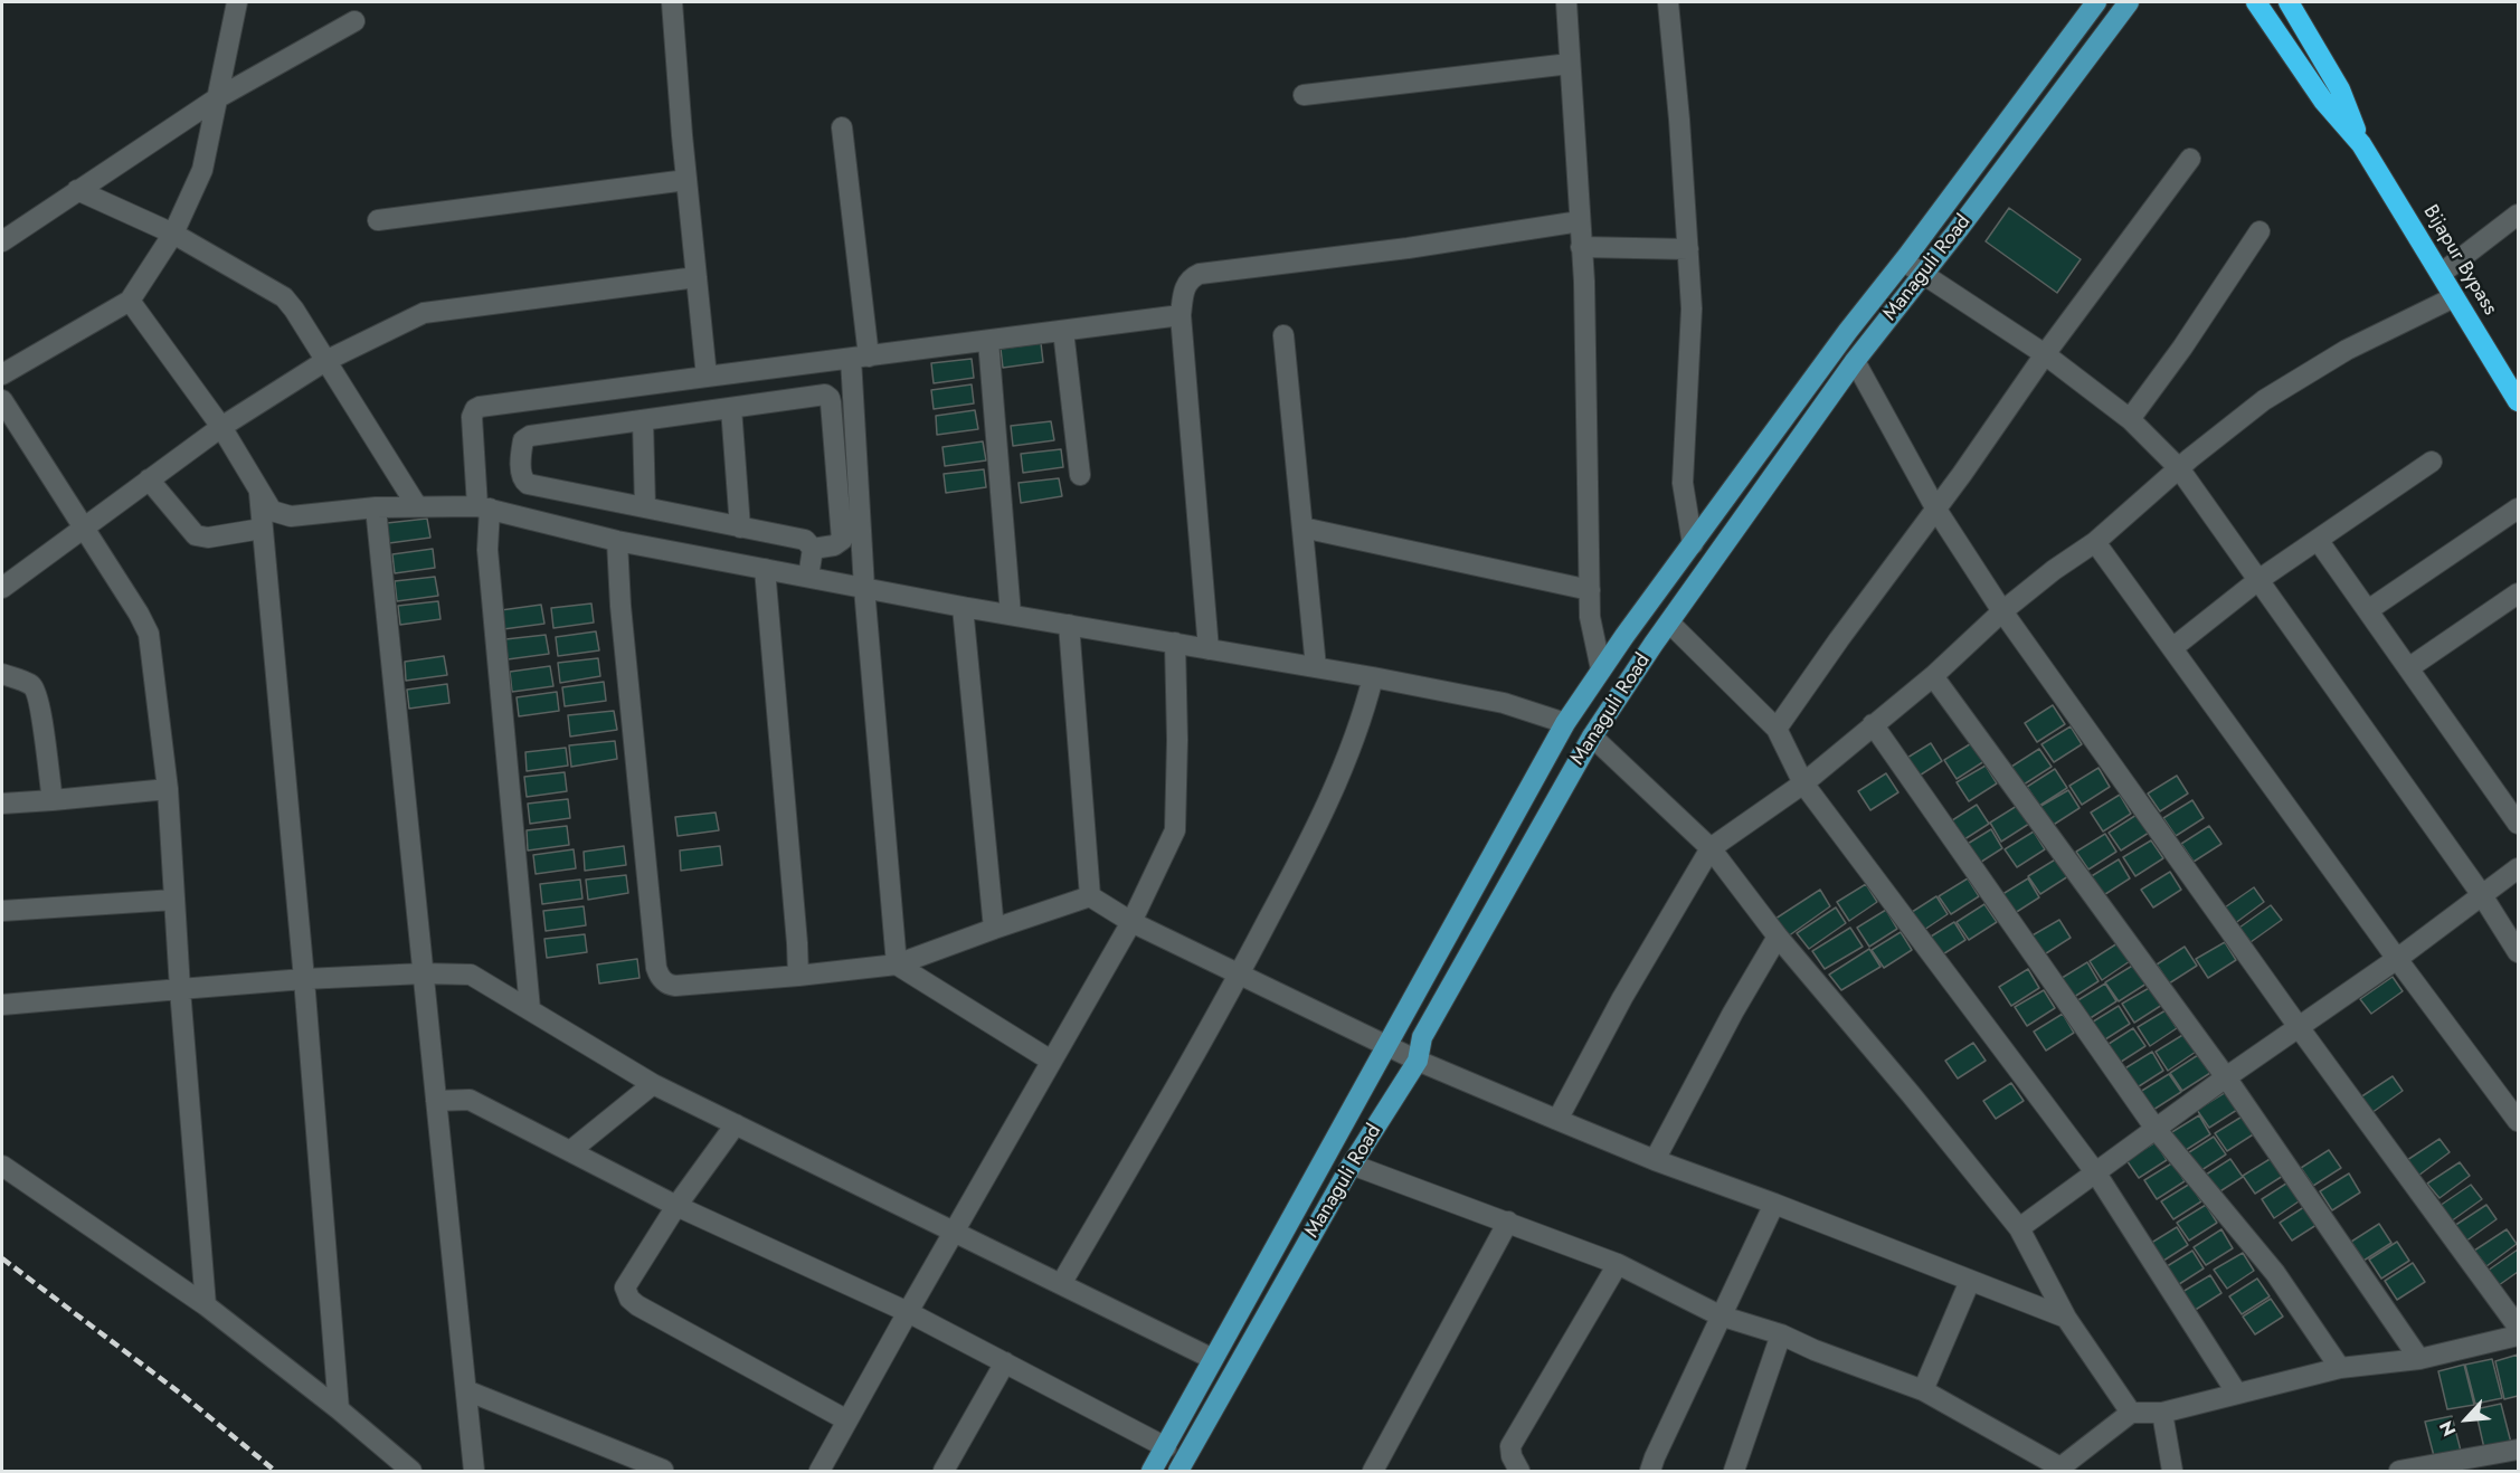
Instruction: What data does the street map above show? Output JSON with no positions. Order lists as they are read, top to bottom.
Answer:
{
  "streets": {
    "highway": ["Bijapur Bypass"],
    "main road": ["Managuli Road"]
  },
  "north": "bottom left"
}
